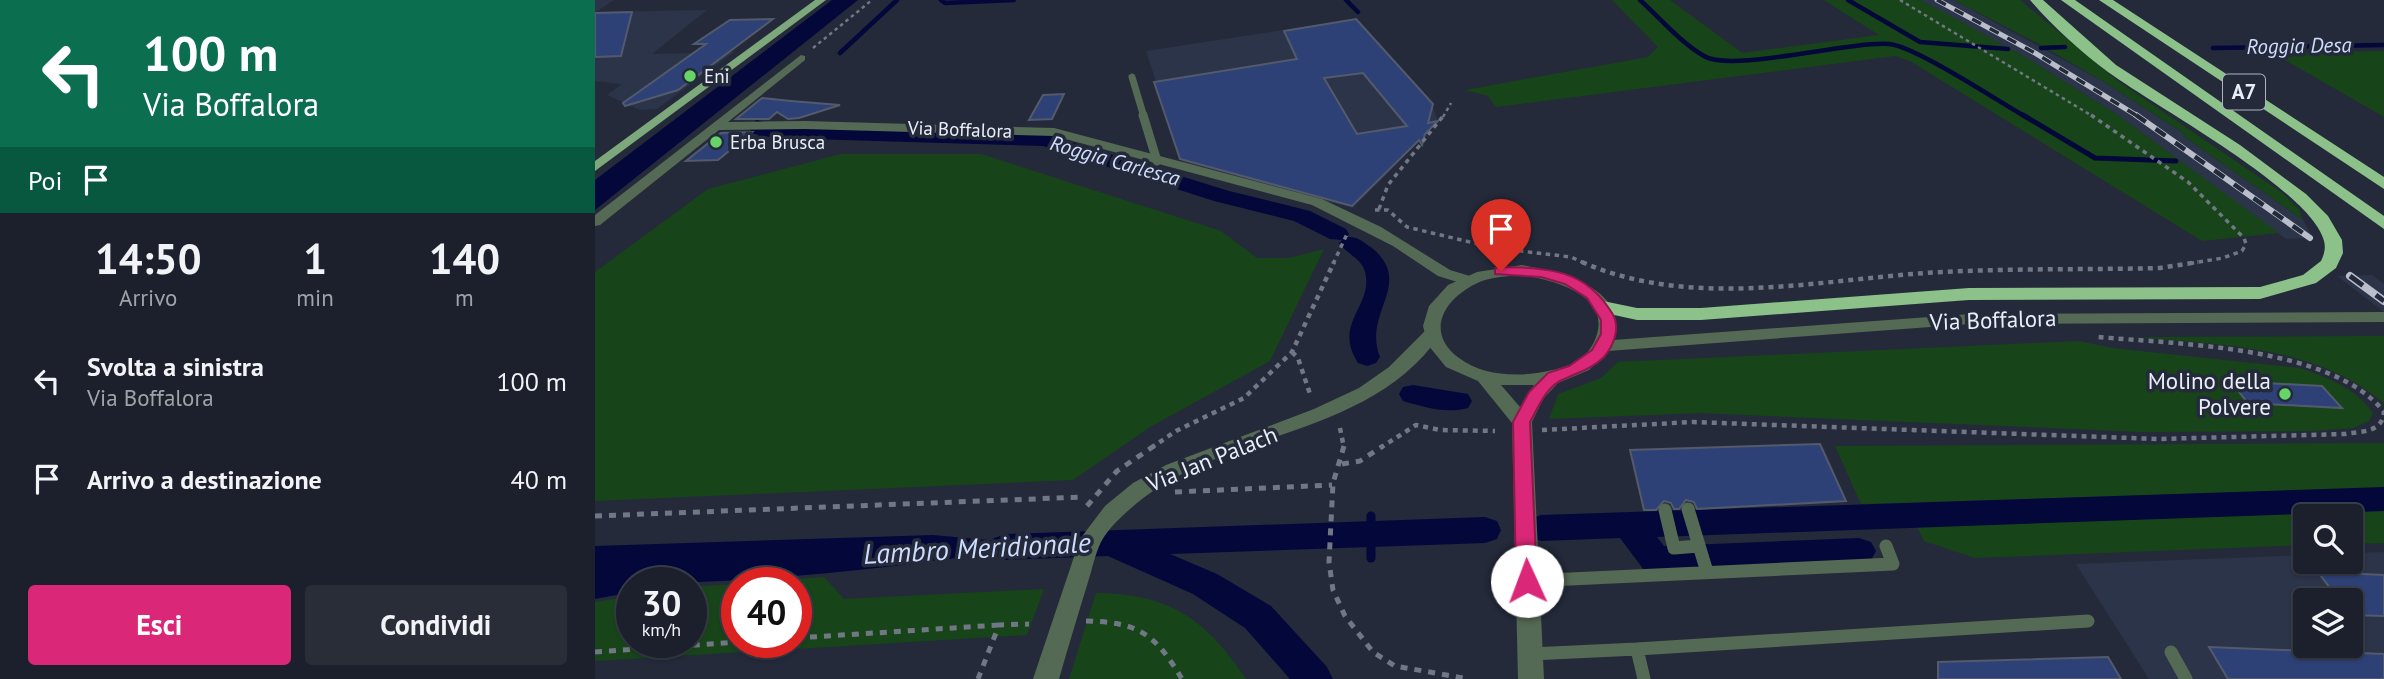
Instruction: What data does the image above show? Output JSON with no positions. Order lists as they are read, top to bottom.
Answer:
{
  "streets": {
    "highway": ["A7"],
    "street": ["Via Boffalora", "Via Jan Palach"]
  },
  "crossings": [
    ["Via Boffalora", "Via Jan Palach"]
  ],
  "water": ["Roggia Desa", "Roggia Carlesca", "Lambro Meridionale"],
  "places": ["Eni", "Erba Brusca", "Molino della Polvere"],
  "page": {
    "turn": ["100 m", "Via Boffalora"],
    "then": "Poi",
    "eta": [
      "14:50",
      "Arrivo",
      "1",
      "min",
      "140",
      "m"
    ],
    "list": [
      {
        "name": "Svolta a sinistra",
        "note": "Via Boffalora",
        "value": "100 m"
      },
      {
        "name": "Arrivo a destinazione",
        "value": "40 m"
      }
    ],
    "speed": "30 km/h",
    "limit": "40",
    "buttons": ["Esci", "Condividi"]
  }
}
